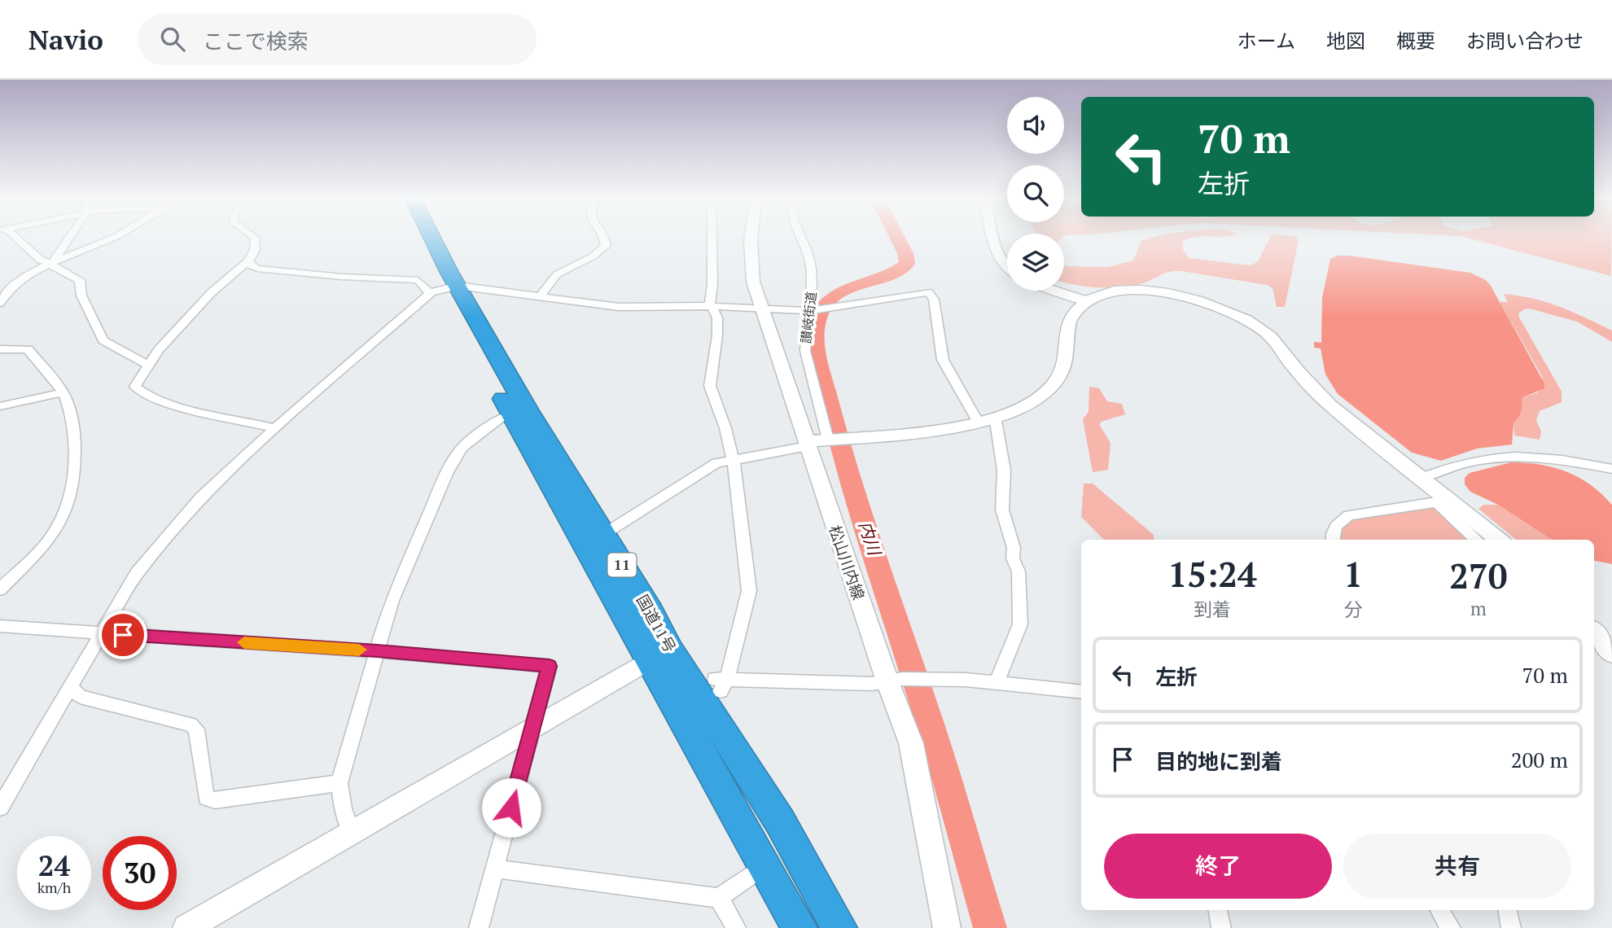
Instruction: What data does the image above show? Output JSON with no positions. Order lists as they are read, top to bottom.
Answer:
{
  "streets": {
    "highway": ["11", "国道11号"],
    "street": ["讃岐街道", "松山川内線"]
  },
  "crossings": [
    ["讃岐街道", "松山川内線"]
  ],
  "water": ["内川"],
  "page": {
    "header": "Navio",
    "search": "ここで検索",
    "nav": [
      "ホーム",
      "地図",
      "概要",
      "お問い合わせ"
    ],
    "turn": ["70 m", "左折"],
    "eta": [
      "15:24",
      "到着",
      "1",
      "分",
      "270",
      "m"
    ],
    "list": [
      {
        "name": "左折",
        "value": "70 m"
      },
      {
        "name": "目的地に到着",
        "value": "200 m"
      }
    ],
    "buttons": ["終了", "共有"],
    "speed": "24 km/h",
    "limit": "30"
  }
}
